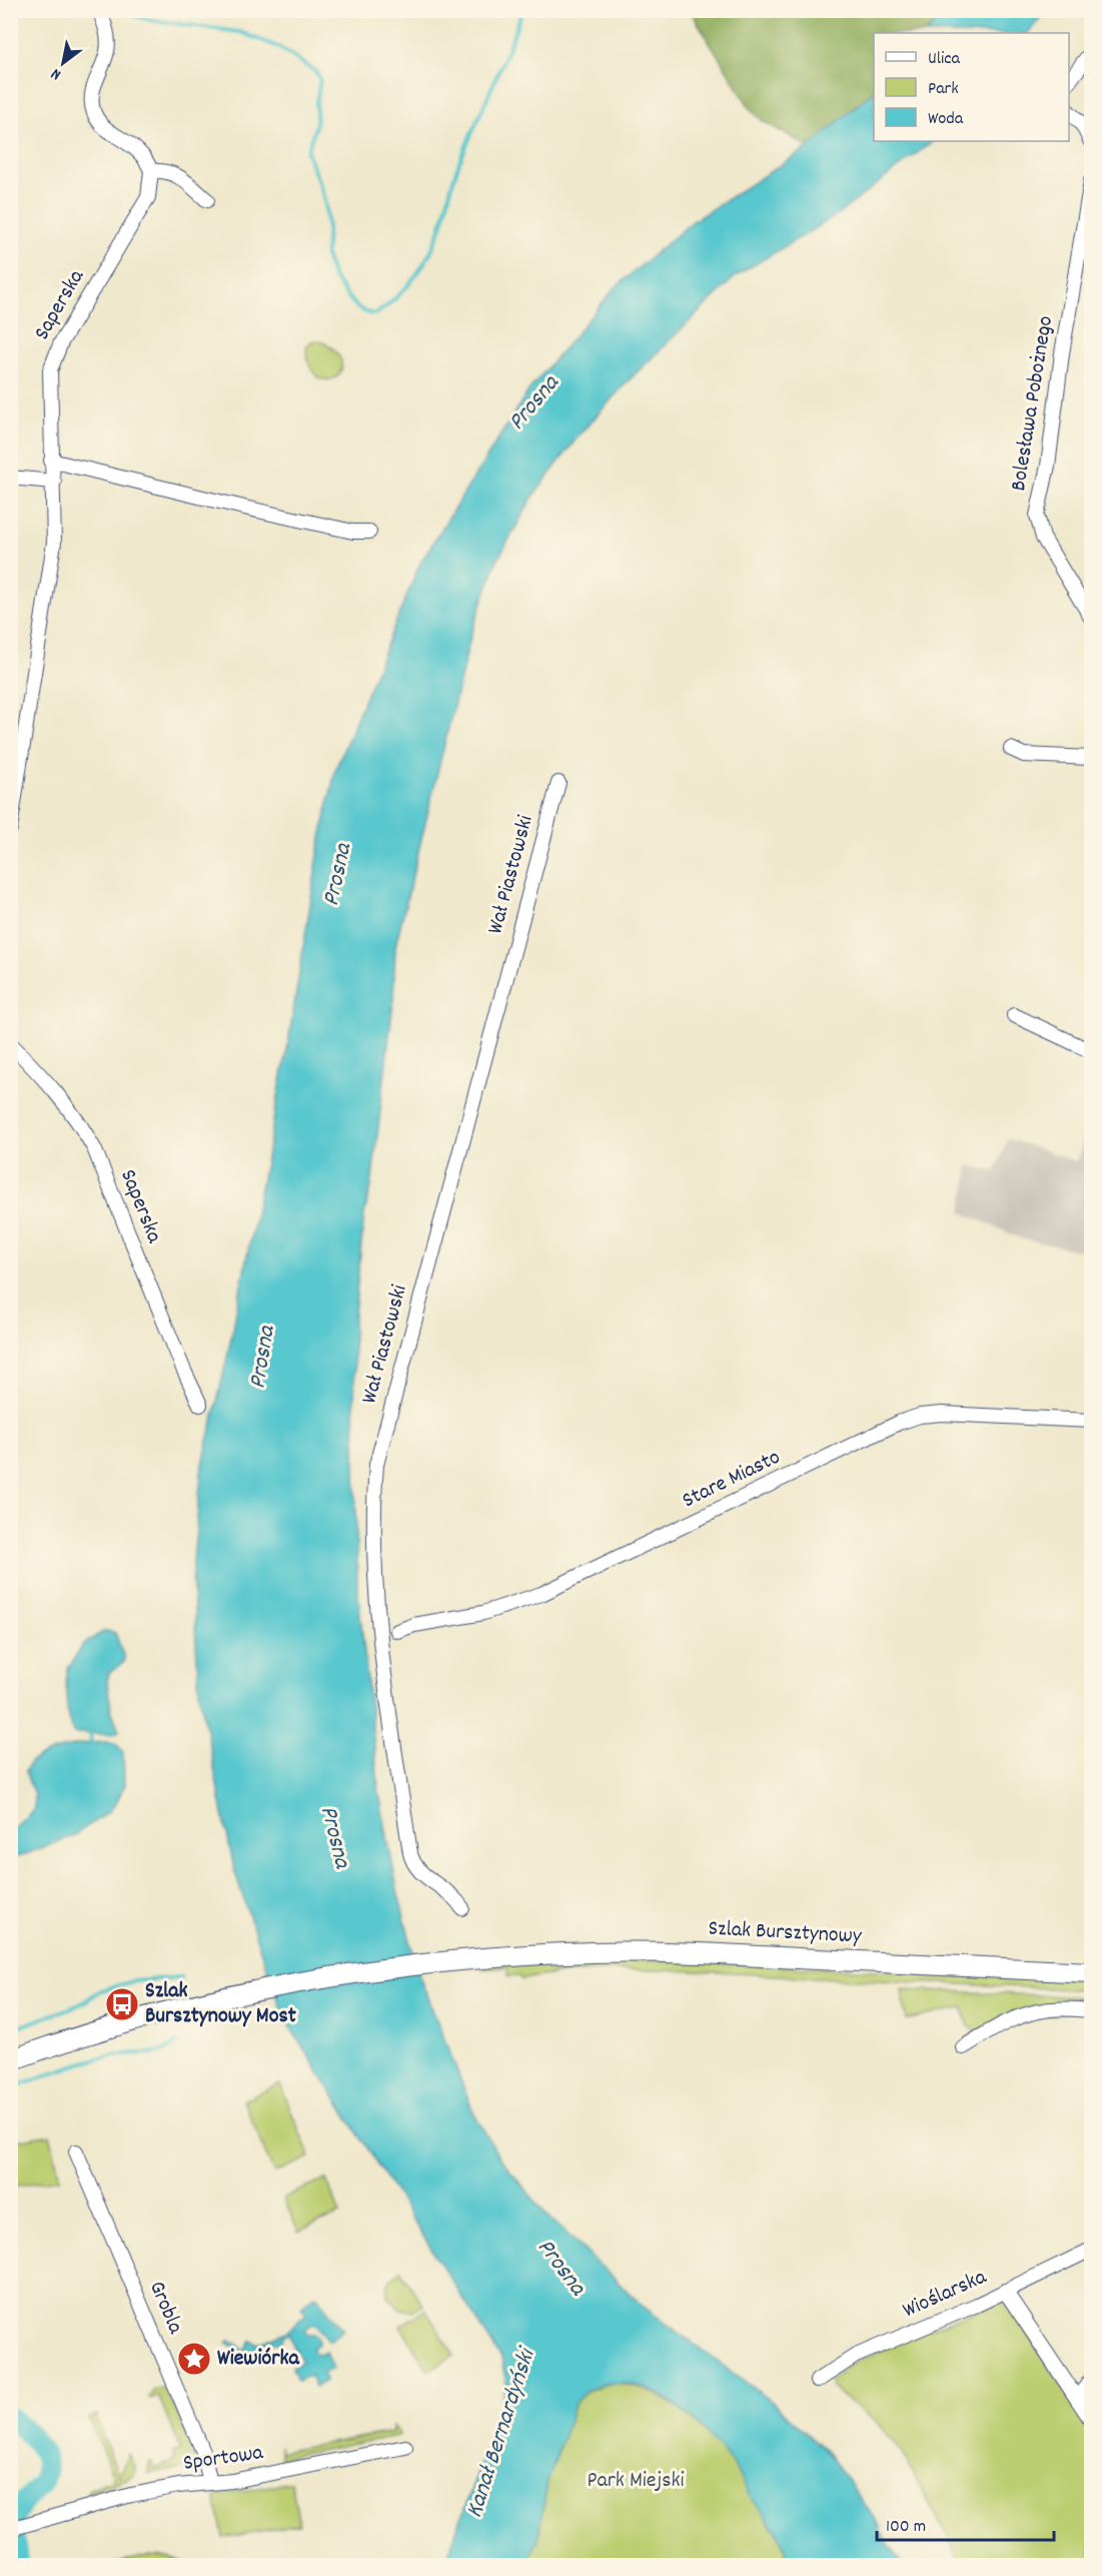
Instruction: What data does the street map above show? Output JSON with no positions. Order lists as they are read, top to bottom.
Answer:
{
  "streets": {
    "main road": ["Szlak Bursztynowy"],
    "street": [
      "Saperska",
      "Bolesława Pobożnego",
      "Wał Piastowski",
      "Stare Miasto",
      "Wioślarska",
      "Grobla",
      "Sportowa"
    ]
  },
  "crossings": [
    ["Grobla", "Sportowa"]
  ],
  "water": ["Prosna", "Kanał Bernardyński"],
  "parks": ["Park Miejski"],
  "places": {
    "bus stop": ["Szlak Bursztynowy Most"],
    "place": ["Wiewiórka"]
  },
  "legend": ["Ulica", "Park", "Woda"],
  "scale_bar": "100 m",
  "north": "bottom left"
}
